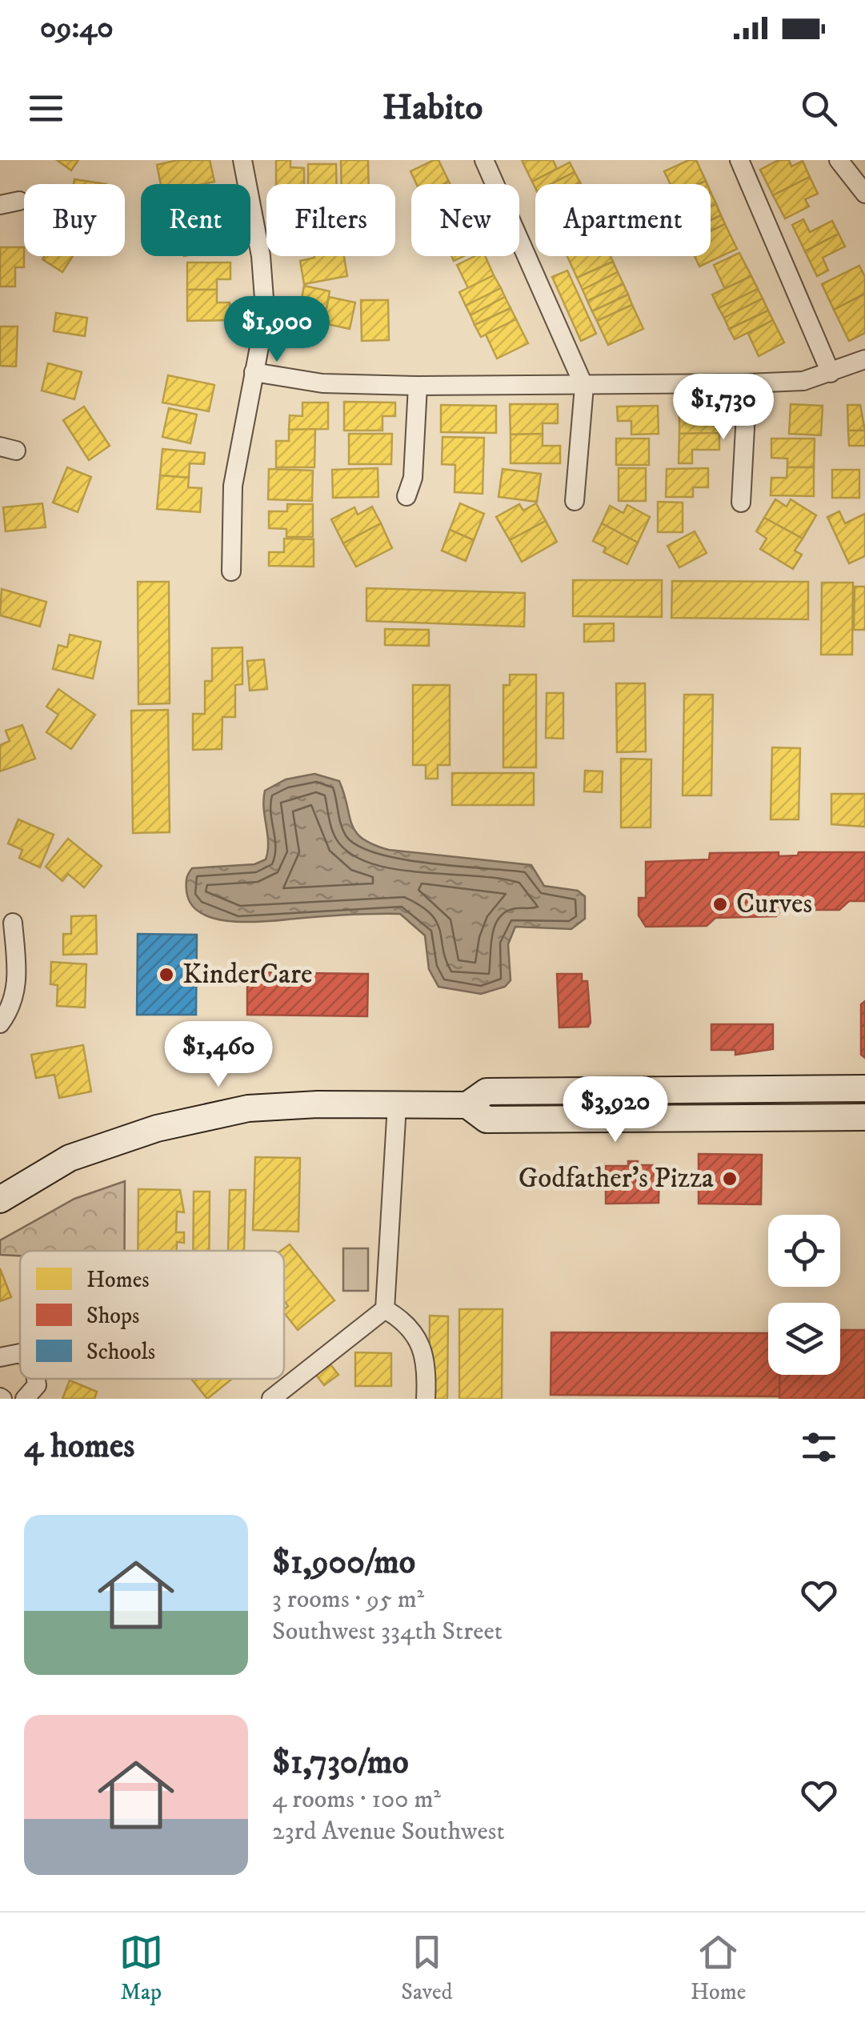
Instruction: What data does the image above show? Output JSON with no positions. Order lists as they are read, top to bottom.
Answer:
{
  "places": ["Curves", "KinderCare", "Godfather's Pizza"],
  "legend": ["Homes", "Shops", "Schools"],
  "page": {
    "status": "09:40",
    "header": "Habito",
    "chip": [
      "Buy",
      "Rent",
      "Filters",
      "New",
      "Apartment"
    ],
    "price": [
      "$1,900",
      "$1,730",
      "$1,460",
      "$3,920"
    ],
    "heading": "4 homes",
    "list": [
      {
        "name": "$1,900/mo",
        "note": "3 rooms · 95 m² · Southwest 334th Street"
      },
      {
        "name": "$1,730/mo",
        "note": "4 rooms · 100 m² · 23rd Avenue Southwest"
      }
    ],
    "tabs": ["Map", "Saved", "Home"]
  }
}
